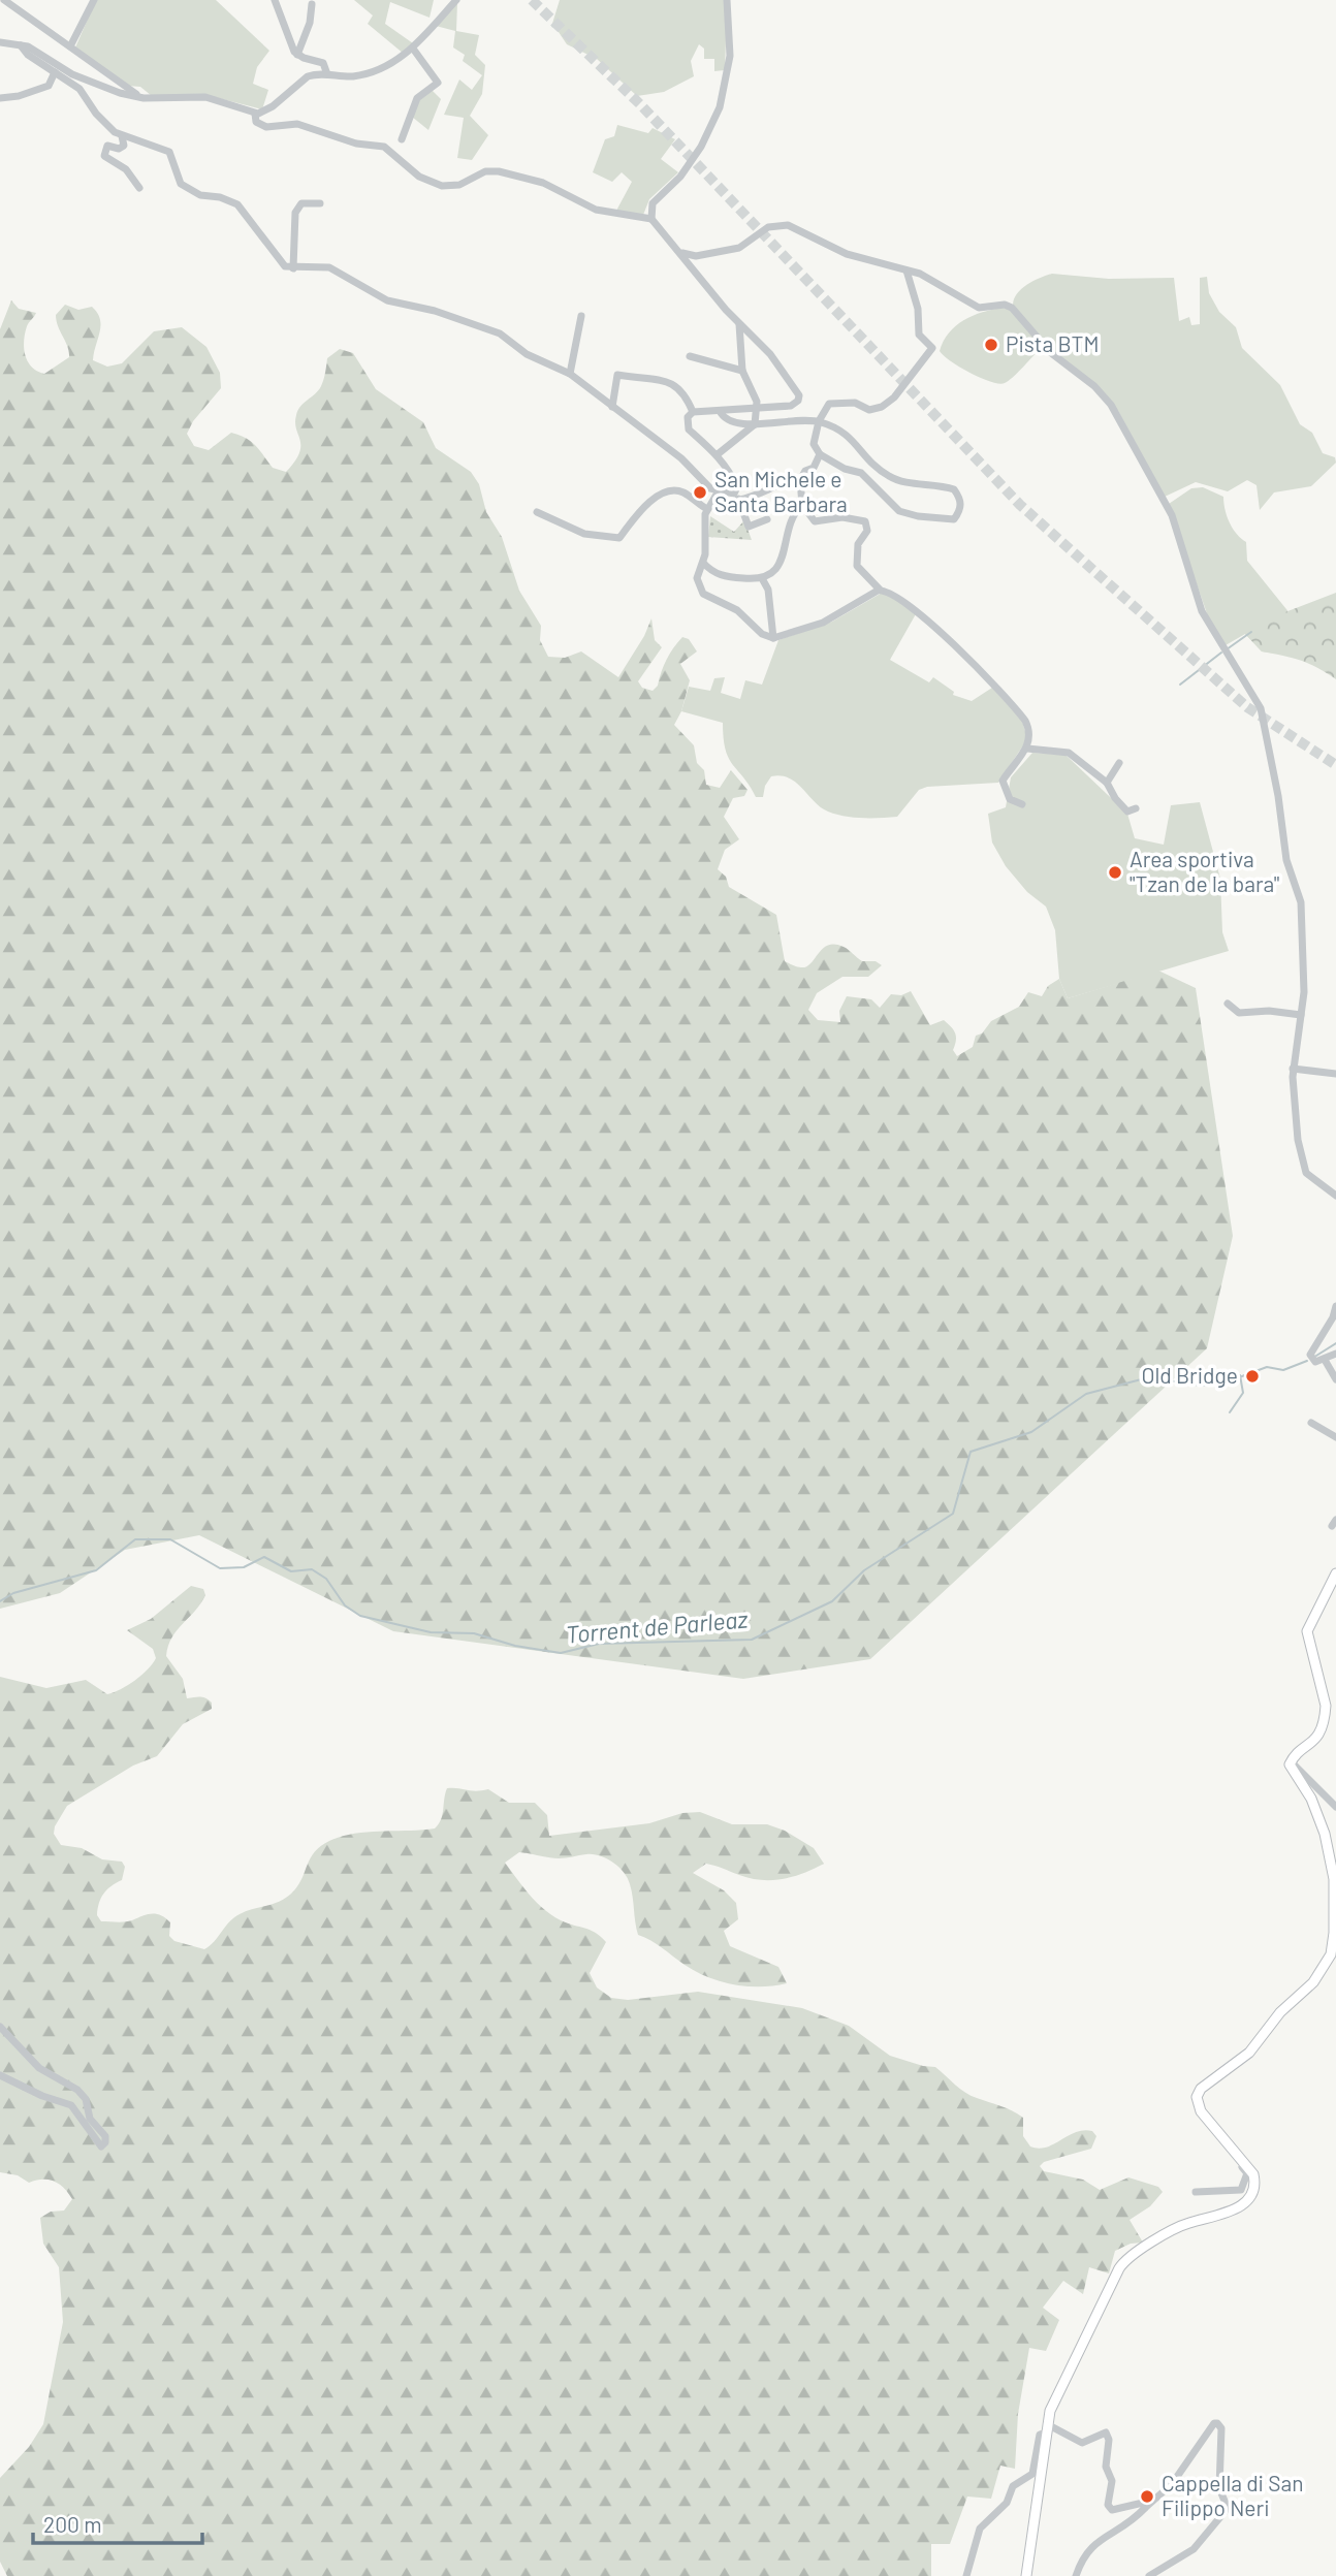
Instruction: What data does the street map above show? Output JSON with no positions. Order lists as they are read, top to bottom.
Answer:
{
  "water": ["Torrent de Parleaz"],
  "places": [
    "Pista BTM",
    "San Michele e Santa Barbara",
    "Area sportiva \"Tzan de la bara\"",
    "Old Bridge",
    "Cappella di San Filippo Neri"
  ],
  "scale_bar": "200 m"
}
